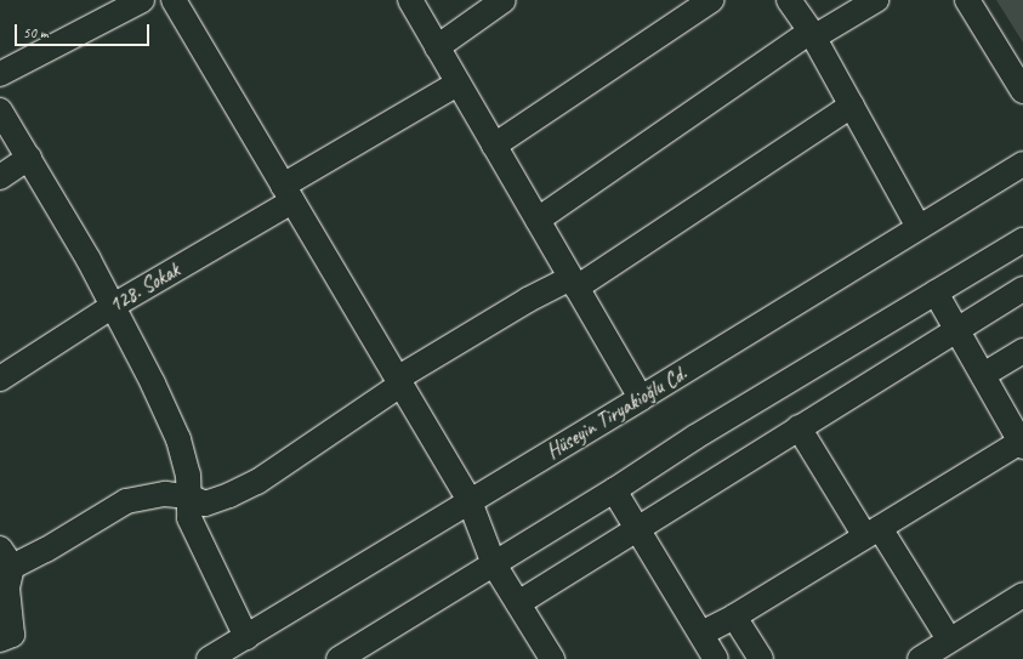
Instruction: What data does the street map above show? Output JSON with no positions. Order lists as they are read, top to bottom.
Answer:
{
  "streets": {
    "street": ["128. Sokak", "Hüseyin Tiryakioğlu Cd."]
  },
  "scale_bar": "50 m"
}
